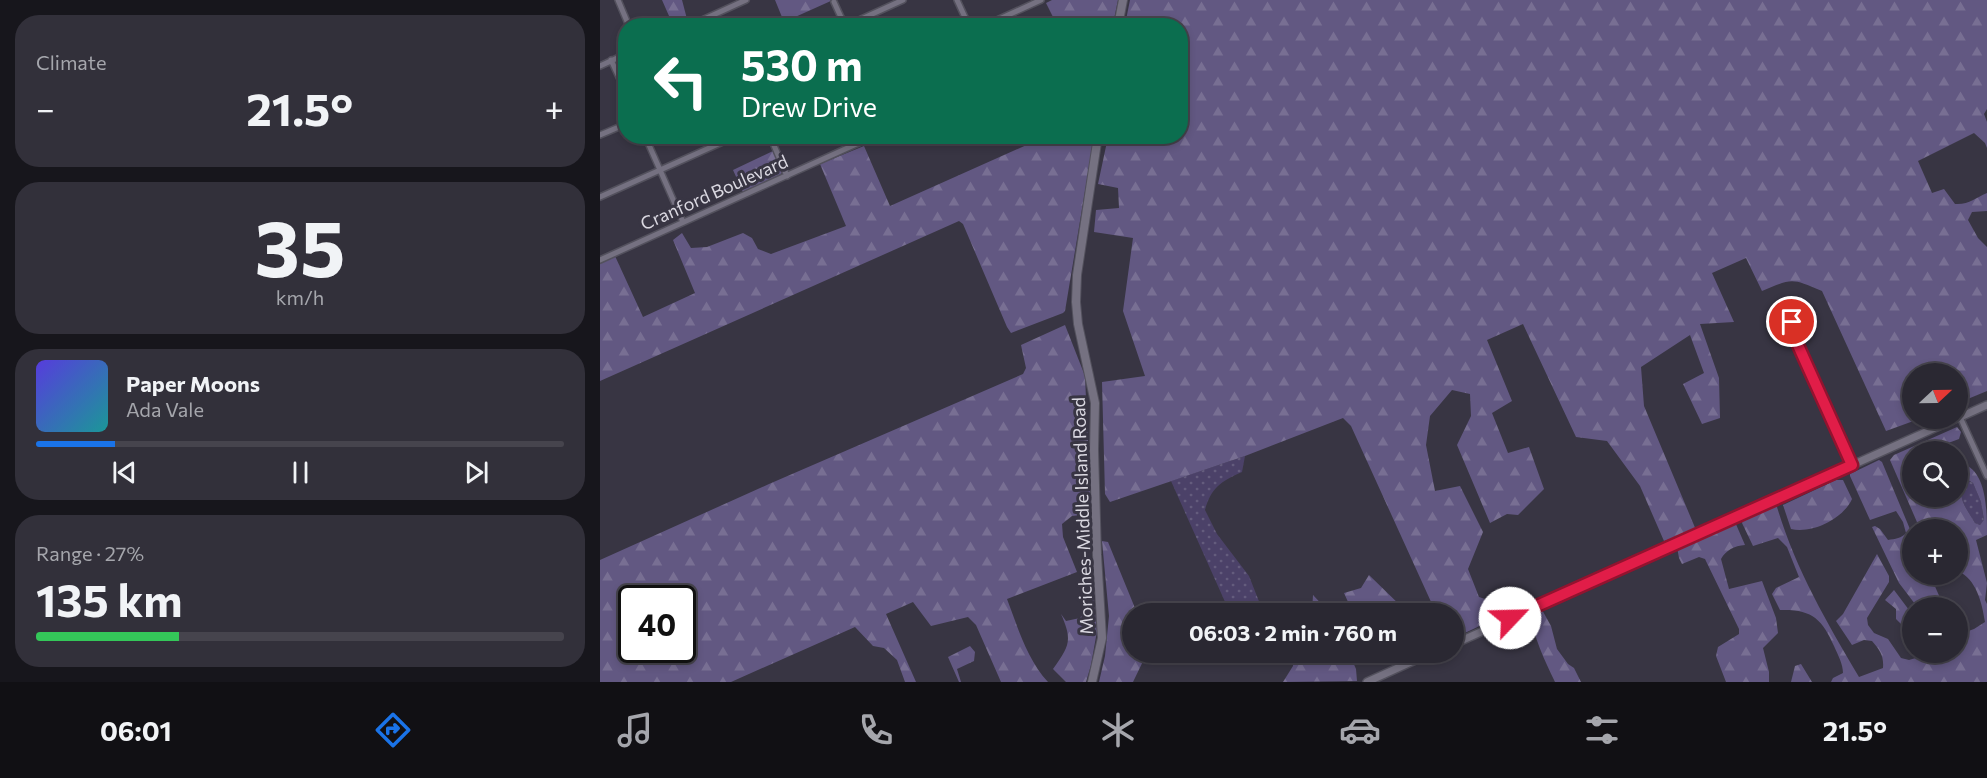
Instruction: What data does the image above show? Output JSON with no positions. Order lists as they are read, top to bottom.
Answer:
{
  "streets": {
    "main road": ["Moriches-Middle Island Road"],
    "street": ["Cranford Boulevard"]
  },
  "north": "right",
  "page": {
    "tile": [
      "Climate",
      ["35", "km/h"],
      ["Range · 27%", "135 km"]
    ],
    "turn": ["530 m", "Drew Drive"],
    "heat": ["−", "21.5°", "+"],
    "song": ["Paper Moons", "Ada Vale"],
    "map_buttons": ["+", "−"],
    "limit": "40",
    "trip": "06:03 · 2 min · 760 m",
    "tabs": ["06:01", "21.5°"]
  }
}
